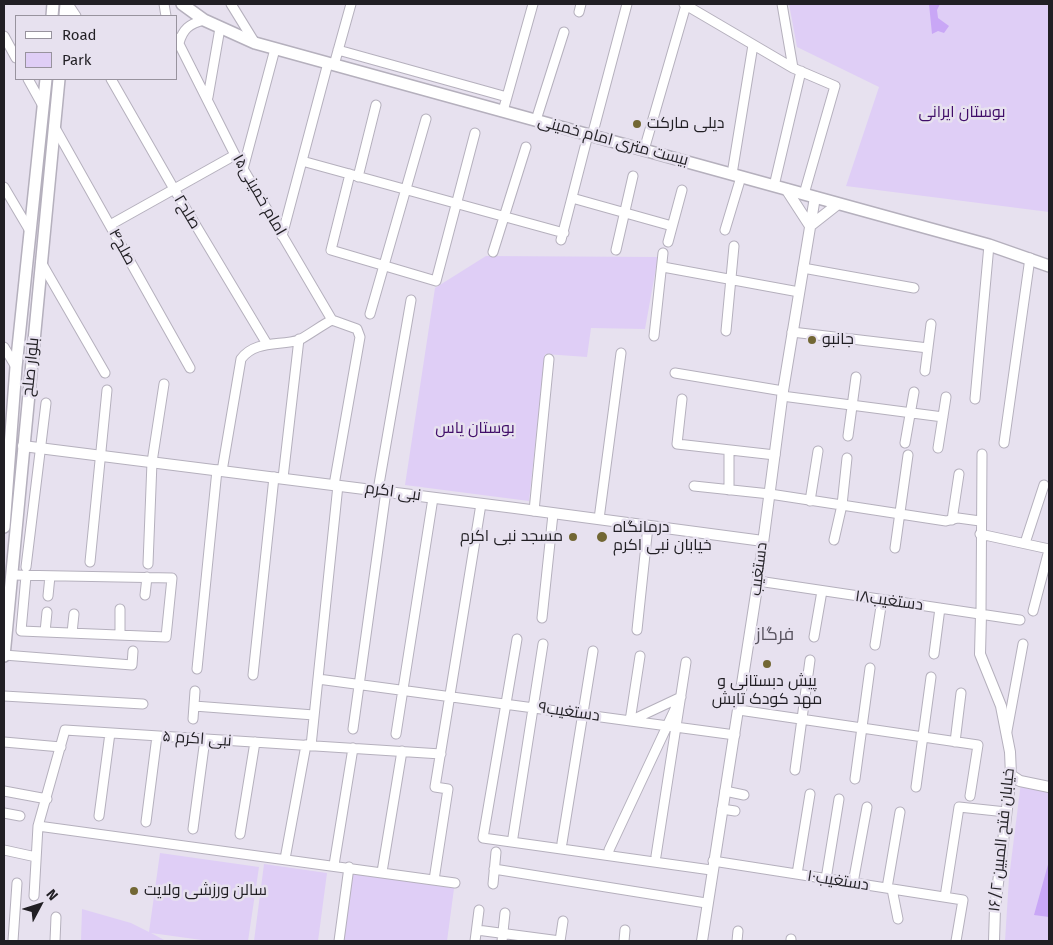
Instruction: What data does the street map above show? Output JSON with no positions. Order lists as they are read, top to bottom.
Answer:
{
  "streets": {
    "main road": ["بیست متری امام خمینی", "بلوار صلح"],
    "street": [
      "۱۵امام خمینی",
      "صلح۲",
      "صلح۴",
      "نبی اکرم",
      "دستغیب",
      "دستغیب۱۸",
      "دستغیب۹",
      "نبی اکرم ۵",
      "خیابان فتح المبین ۱۶/۲",
      "دستغیب۱۰"
    ]
  },
  "crossings": [
    ["بیست متری امام خمینی", "دستغیب"],
    ["صلح۴", "بلوار صلح"],
    ["بلوار صلح", "نبی اکرم"],
    ["نبی اکرم", "دستغیب"],
    ["دستغیب", "دستغیب۱۸"],
    ["دستغیب", "دستغیب۹"],
    ["دستغیب", "دستغیب۱۰"],
    ["دستغیب۱۸", "خیابان فتح المبین ۱۶/۲"],
    ["دستغیب۹", "دستغیب۱۰"]
  ],
  "districts": ["فرگاز"],
  "parks": ["بوستان ایرانی", "بوستان یاس"],
  "places": [
    "دیلی مارکت",
    "جانبو",
    "مسجد نبی اکرم",
    "درمانگاه خیابان نبی اکرم",
    "پیش دبستانی و مهد کودک تابش",
    "سالن ورزشی ولایت"
  ],
  "legend": ["Road", "Park"],
  "north": "top right"
}
